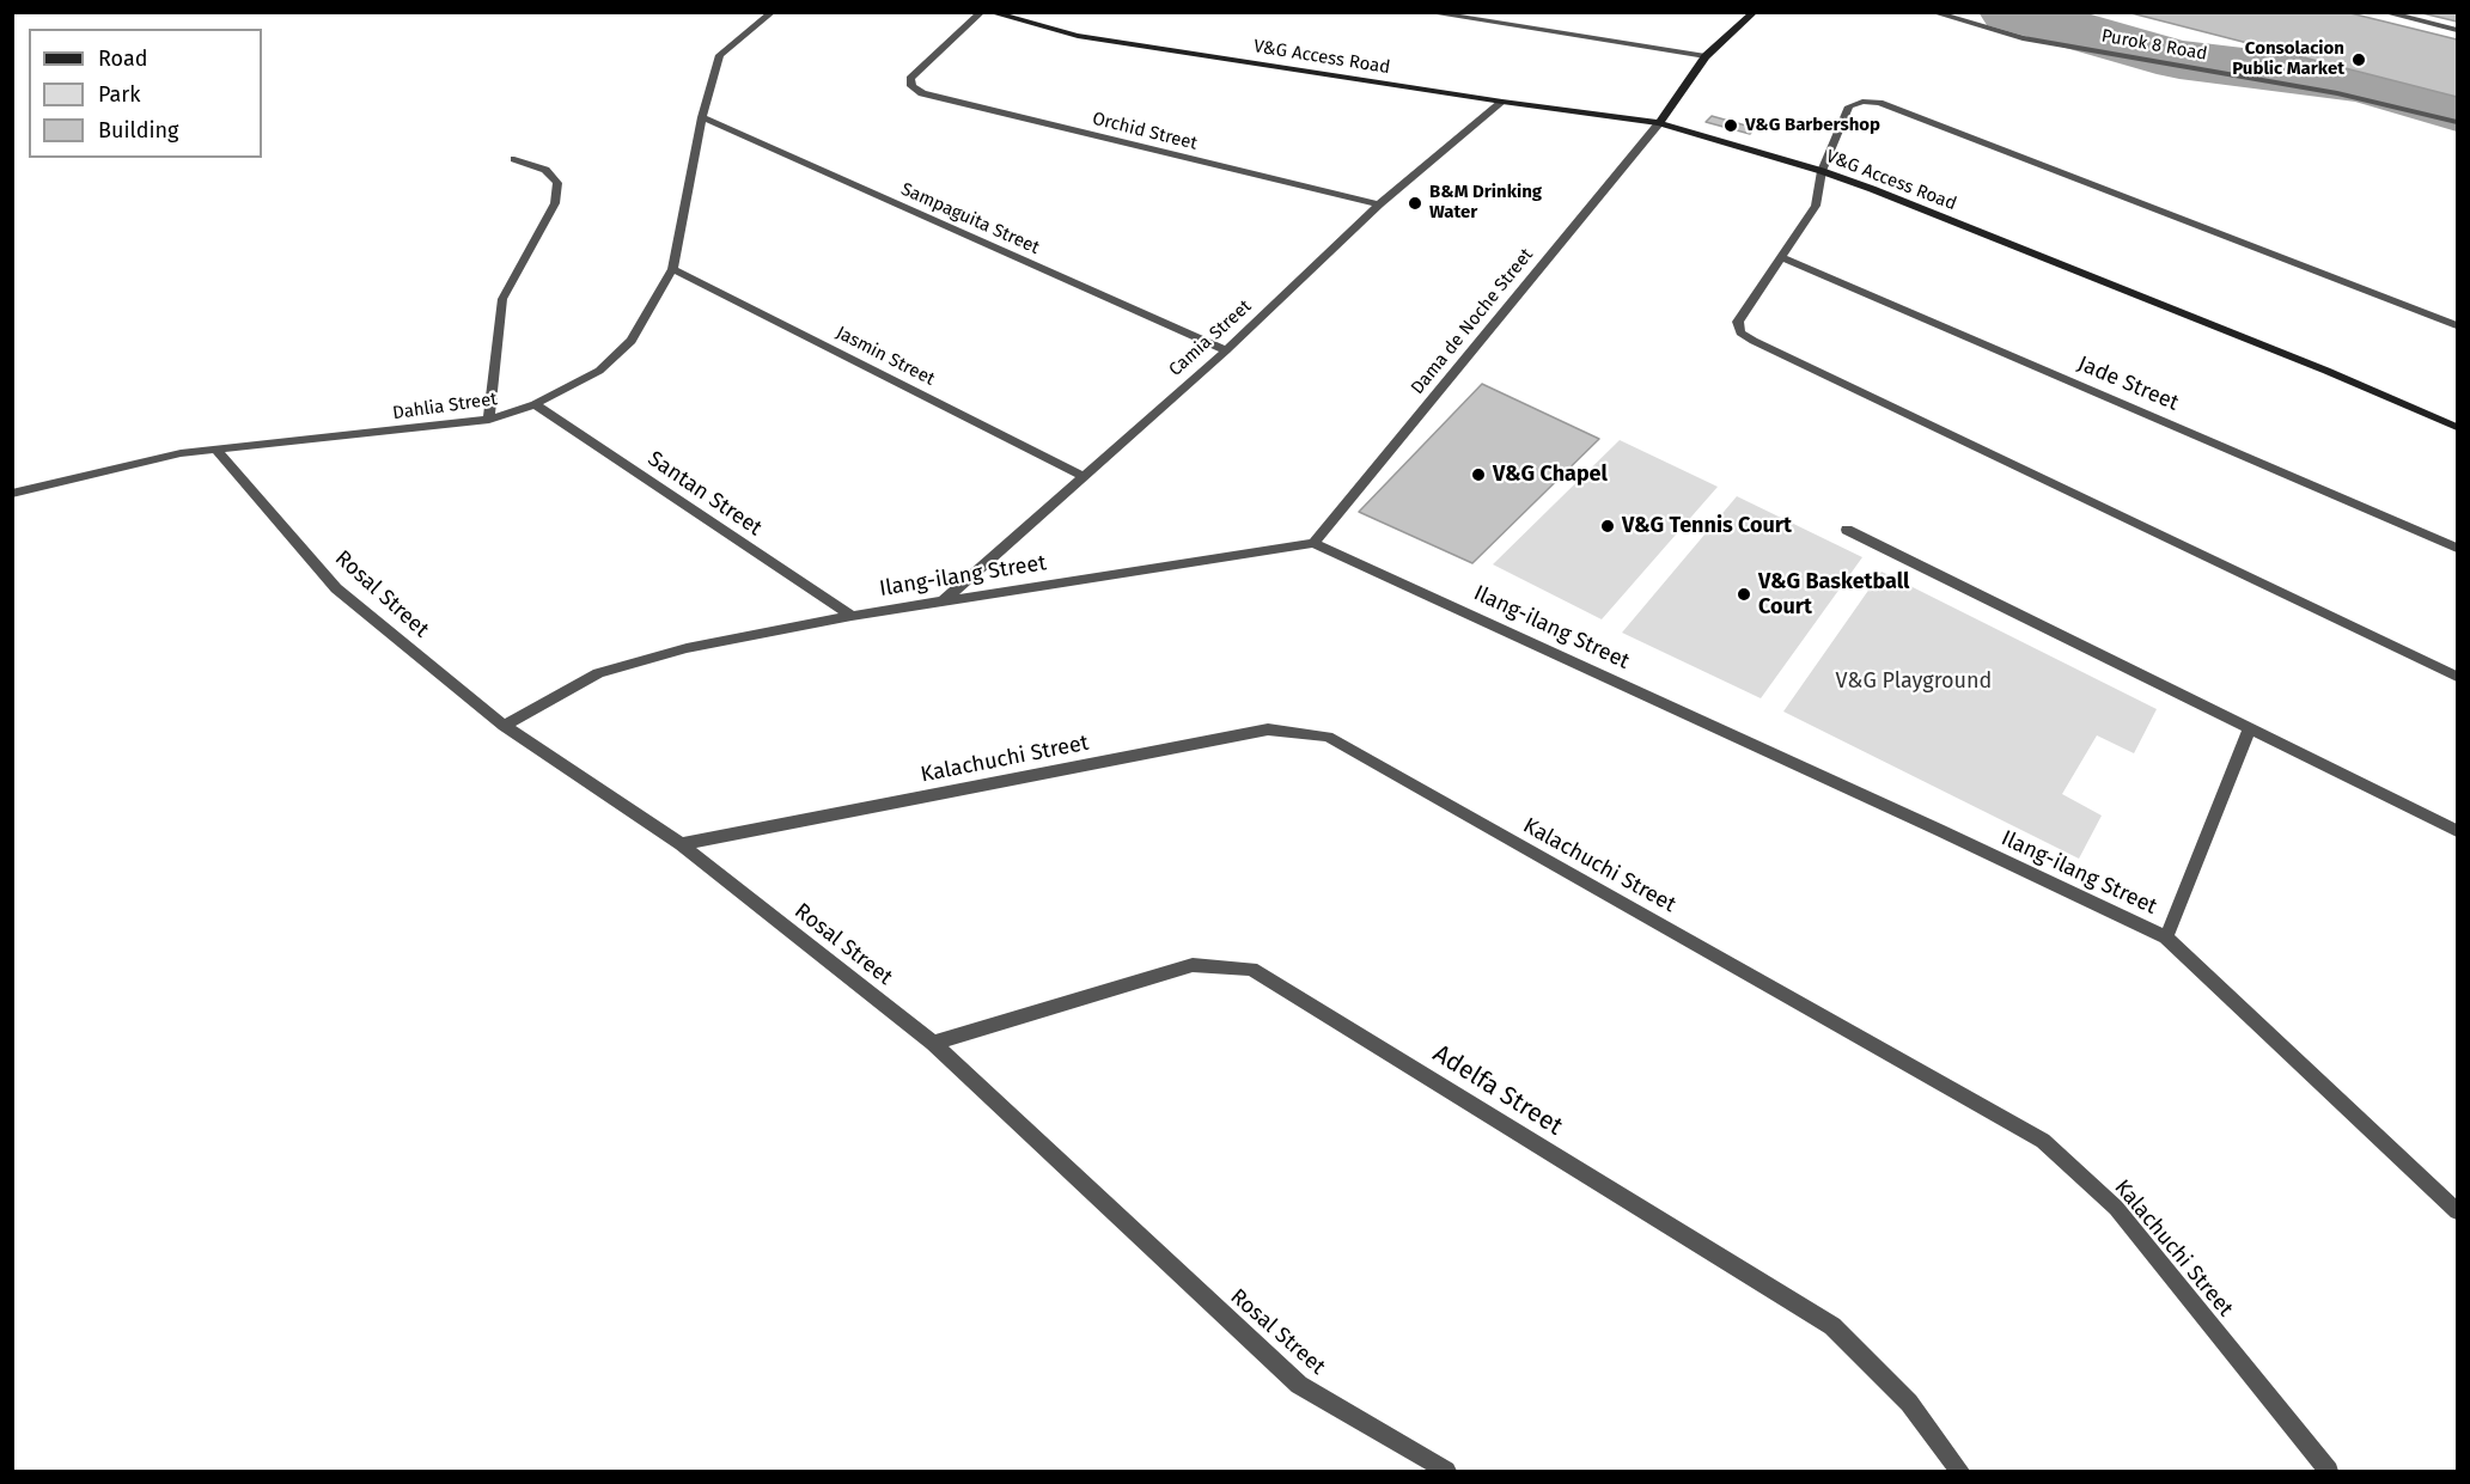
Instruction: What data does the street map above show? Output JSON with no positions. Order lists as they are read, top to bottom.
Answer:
{
  "streets": {
    "street": [
      "Purok 8 Road",
      "V&G Access Road",
      "Orchid Street",
      "Sampaguita Street",
      "Dama de Noche Street",
      "Camia Street",
      "Jasmin Street",
      "Jade Street",
      "Dahlia Street",
      "Santan Street",
      "Ilang-ilang Street",
      "Rosal Street",
      "Kalachuchi Street",
      "Adelfa Street"
    ]
  },
  "crossings": [
    ["V&G Access Road", "Dama de Noche Street"],
    ["V&G Access Road", "Camia Street"],
    ["Orchid Street", "Camia Street"],
    ["Sampaguita Street", "Camia Street"],
    ["Sampaguita Street", "Dahlia Street"],
    ["Dama de Noche Street", "Ilang-ilang Street"],
    ["Camia Street", "Jasmin Street"],
    ["Camia Street", "Ilang-ilang Street"],
    ["Jasmin Street", "Dahlia Street"],
    ["Dahlia Street", "Santan Street"],
    ["Dahlia Street", "Rosal Street"],
    ["Santan Street", "Ilang-ilang Street"],
    ["Ilang-ilang Street", "Rosal Street"],
    ["Rosal Street", "Kalachuchi Street"],
    ["Rosal Street", "Adelfa Street"]
  ],
  "parks": ["V&G Playground"],
  "places": [
    "Consolacion Public Market",
    "V&G Barbershop",
    "B&M Drinking Water",
    "V&G Chapel",
    "V&G Tennis Court",
    "V&G Basketball Court"
  ],
  "legend": ["Road", "Park", "Building"]
}
